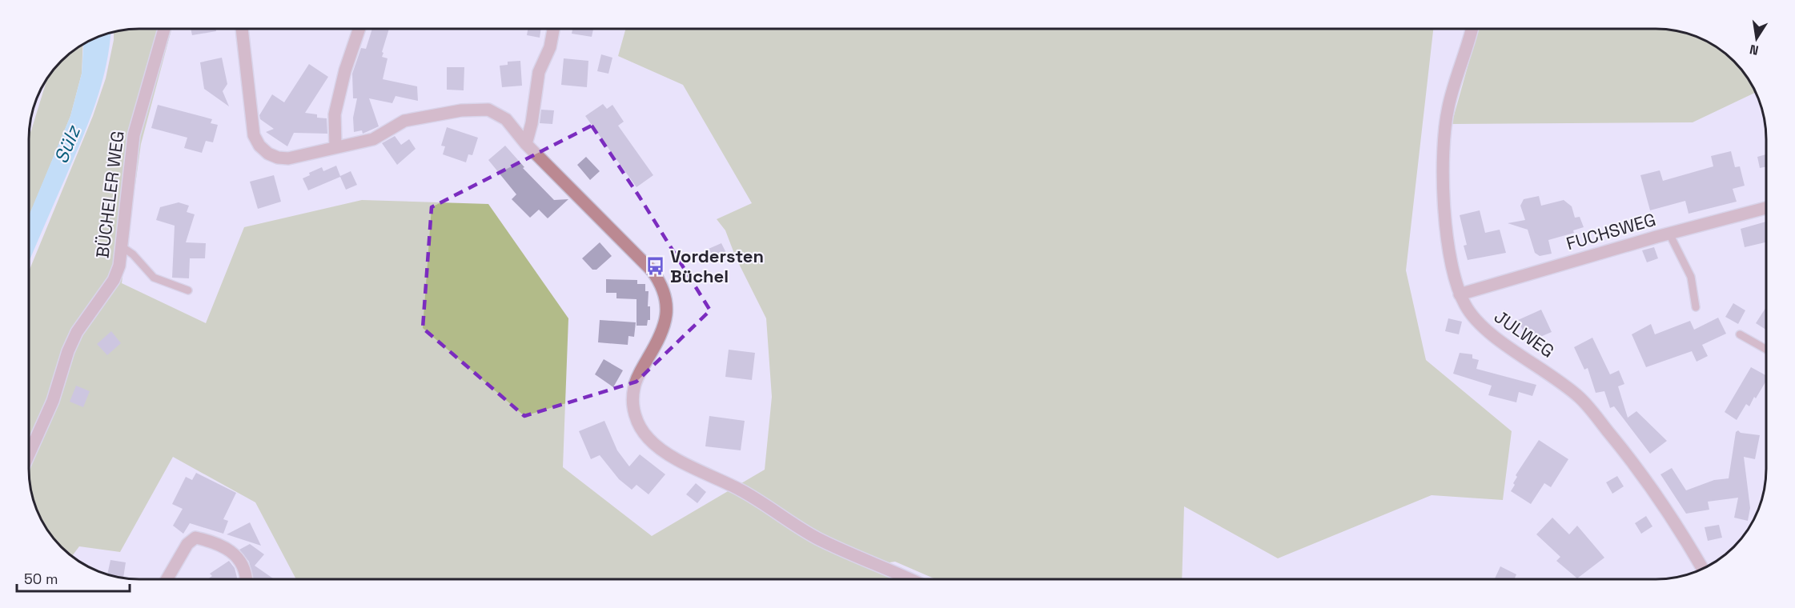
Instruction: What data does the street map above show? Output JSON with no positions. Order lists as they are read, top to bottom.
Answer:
{
  "streets": {
    "street": ["BÜCHELER WEG", "FUCHSWEG", "JULWEG"]
  },
  "crossings": [
    ["FUCHSWEG", "JULWEG"]
  ],
  "water": ["Sülz"],
  "places": {
    "bus stop": ["Vordersten Büchel"]
  },
  "scale_bar": "50 m",
  "north": "bottom"
}
